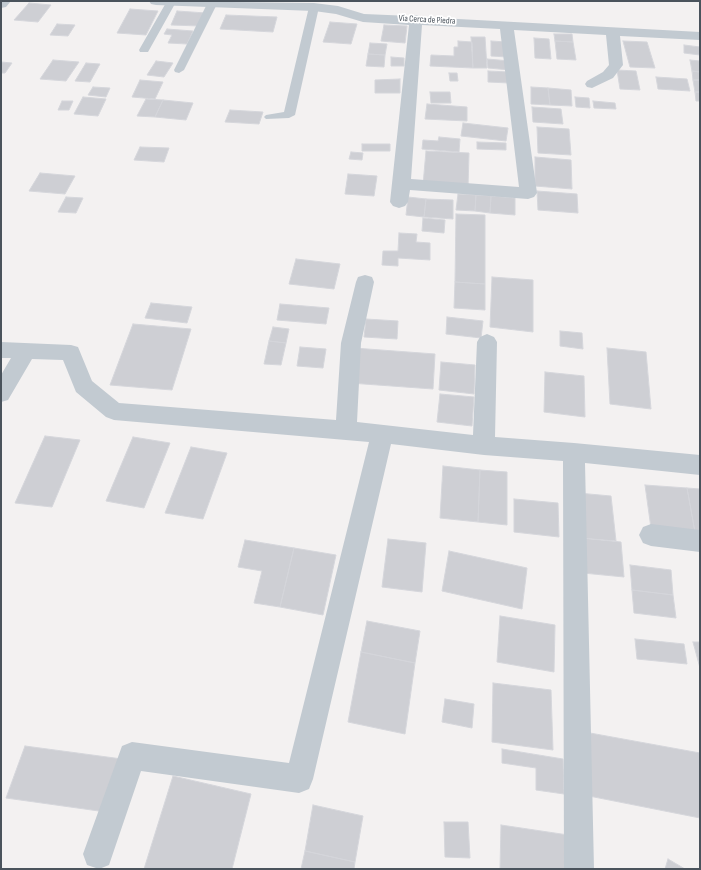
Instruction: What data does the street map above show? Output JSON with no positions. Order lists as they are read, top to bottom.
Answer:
{
  "streets": {
    "street": ["Vía Cerca de Piedra"]
  }
}
